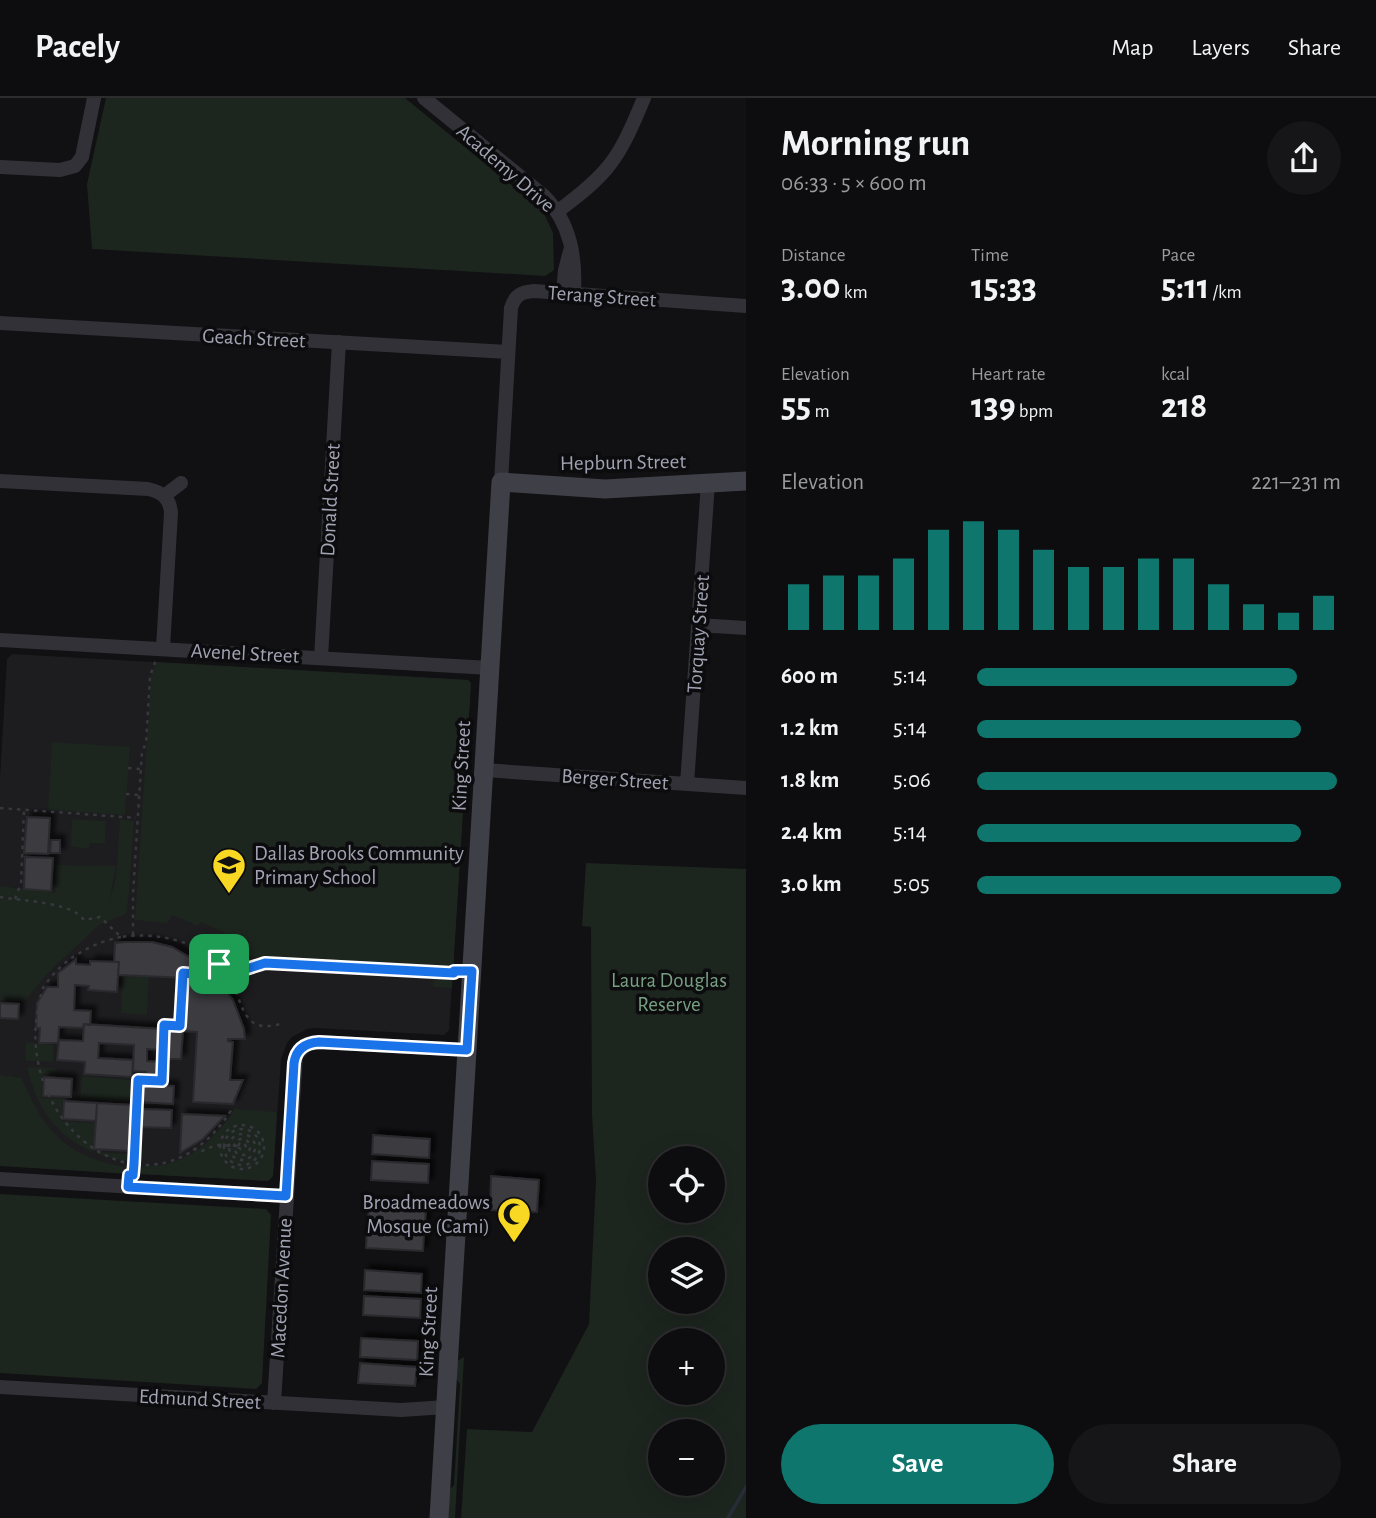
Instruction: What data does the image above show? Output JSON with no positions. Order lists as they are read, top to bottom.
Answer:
{
  "streets": {
    "street": [
      "Academy Drive",
      "Terang Street",
      "Geach Street",
      "Hepburn Street",
      "Donald Street",
      "Torquay Street",
      "Avenel Street",
      "King Street",
      "Berger Street",
      "Macedon Avenue",
      "Edmund Street"
    ]
  },
  "crossings": [
    ["Academy Drive", "Terang Street"],
    ["Terang Street", "Geach Street"],
    ["Terang Street", "King Street"],
    ["Geach Street", "Donald Street"],
    ["Geach Street", "King Street"],
    ["Hepburn Street", "Torquay Street"],
    ["Hepburn Street", "King Street"],
    ["Donald Street", "Avenel Street"],
    ["Torquay Street", "Berger Street"],
    ["Avenel Street", "King Street"],
    ["King Street", "Berger Street"],
    ["King Street", "Macedon Avenue"],
    ["King Street", "Edmund Street"],
    ["Macedon Avenue", "Edmund Street"]
  ],
  "parks": ["Laura Douglas Reserve"],
  "places": {
    "school or university": ["Dallas Brooks Community Primary School"],
    "mosque": ["Broadmeadows Mosque (Cami)"]
  },
  "page": {
    "header": "Pacely",
    "nav": ["Map", "Layers", "Share"],
    "heading": ["Morning run", "06:33 · 5 × 600 m"],
    "stats": [
      ["Distance", "3.00 km"],
      ["Time", "15:33"],
      ["Pace", "5:11 /km"],
      ["Elevation", "55 m"],
      ["Heart rate", "139 bpm"],
      ["kcal", "218"]
    ],
    "chart": ["Elevation", "221–231 m"],
    "list": [
      {
        "name": "600 m",
        "note": "5:14"
      },
      {
        "name": "1.2 km",
        "note": "5:14"
      },
      {
        "name": "1.8 km",
        "note": "5:06"
      },
      {
        "name": "2.4 km",
        "note": "5:14"
      },
      {
        "name": "3.0 km",
        "note": "5:05"
      }
    ],
    "map_buttons": ["+", "−"],
    "buttons": ["Save", "Share"]
  }
}
